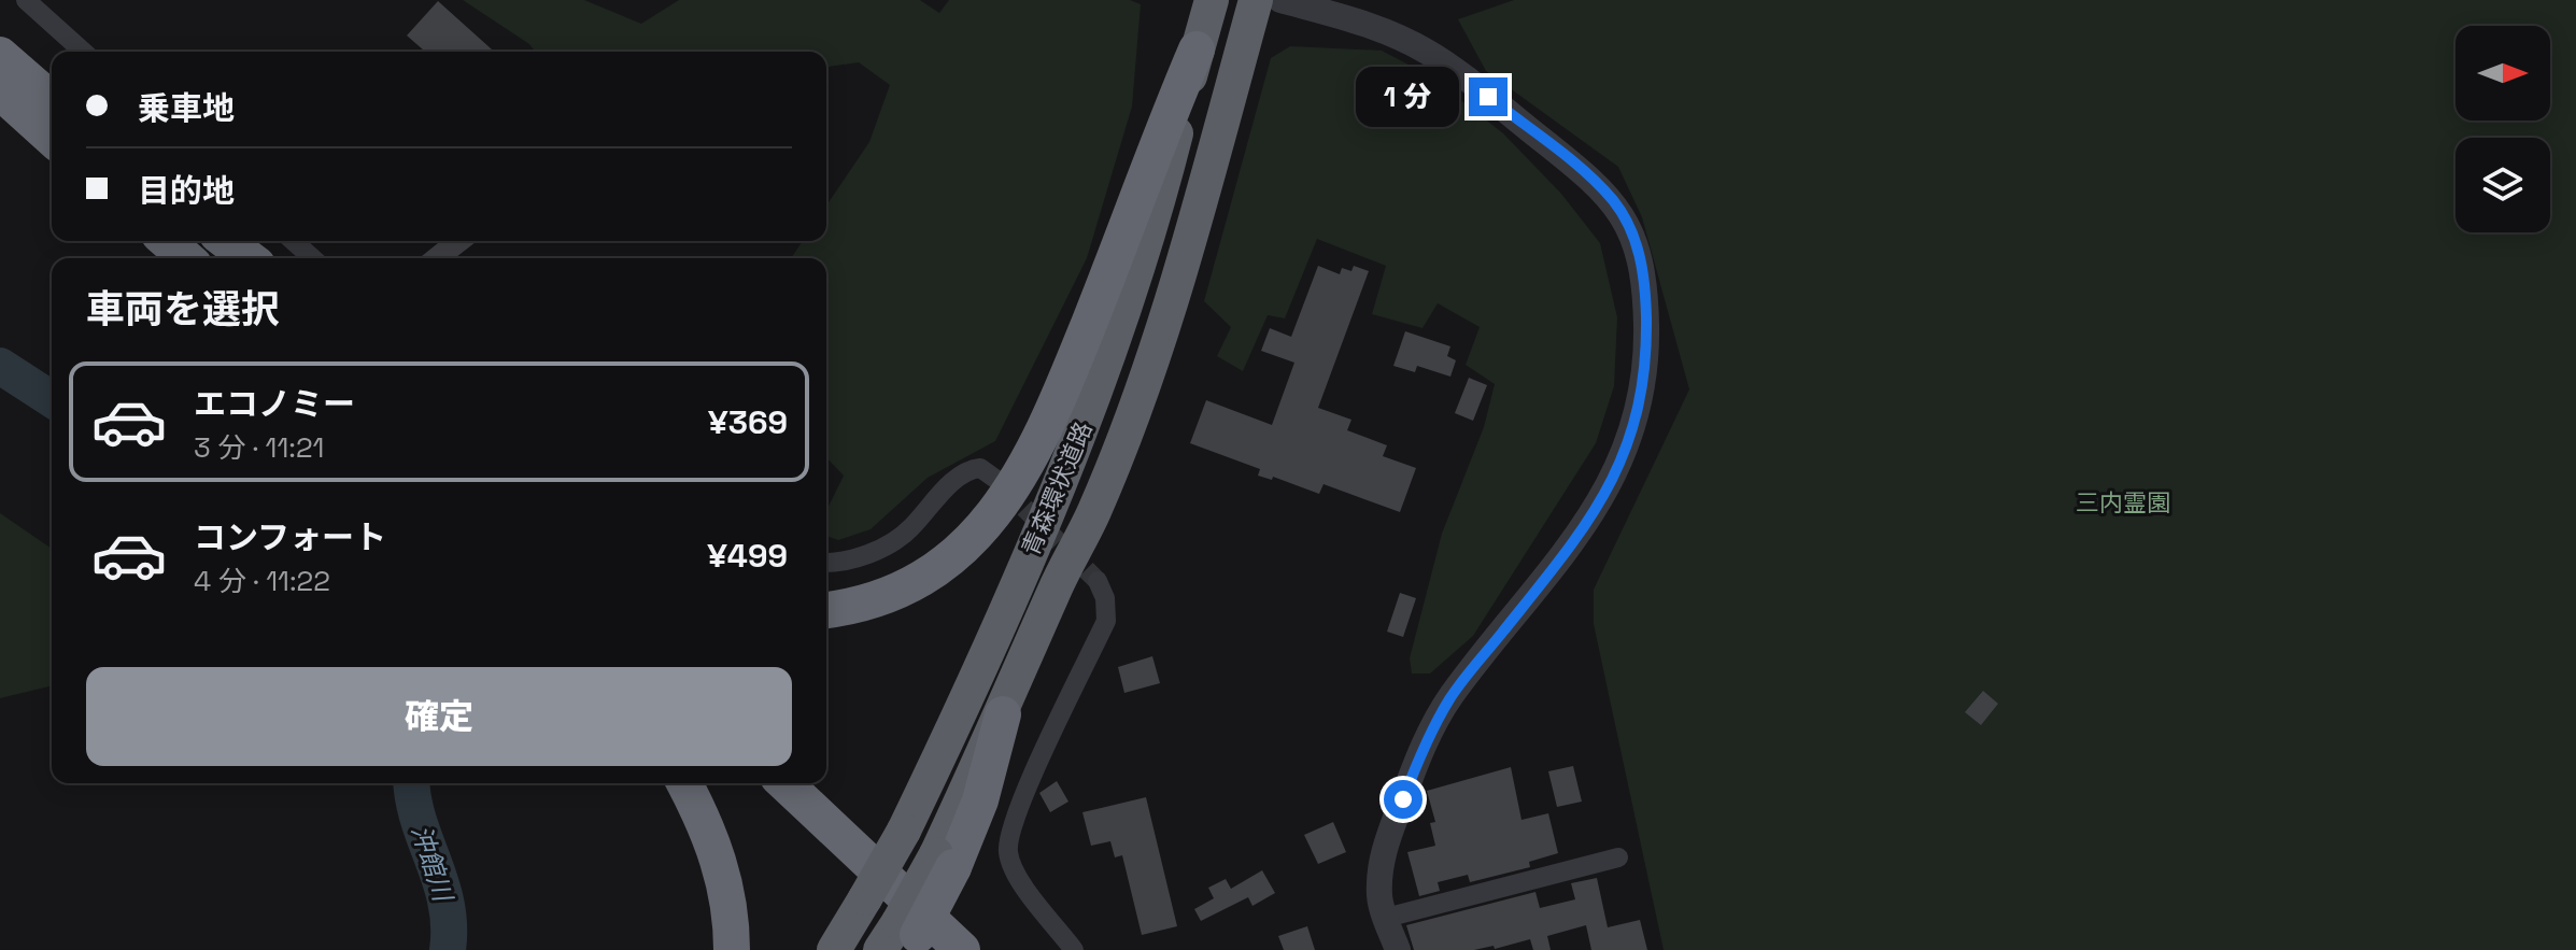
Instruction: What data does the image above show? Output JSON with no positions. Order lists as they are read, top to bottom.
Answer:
{
  "streets": {
    "highway": ["青森環状道路"]
  },
  "water": ["沖館川"],
  "parks": ["三内霊園"],
  "north": "right",
  "page": {
    "banner": ["乗車地", "目的地"],
    "bubble": "1 分",
    "heading": "車両を選択",
    "list": [
      {
        "name": "エコノミー",
        "note": "3 分 · 11:21",
        "value": "¥369"
      },
      {
        "name": "コンフォート",
        "note": "4 分 · 11:22",
        "value": "¥499"
      }
    ],
    "buttons": "確定"
  }
}
